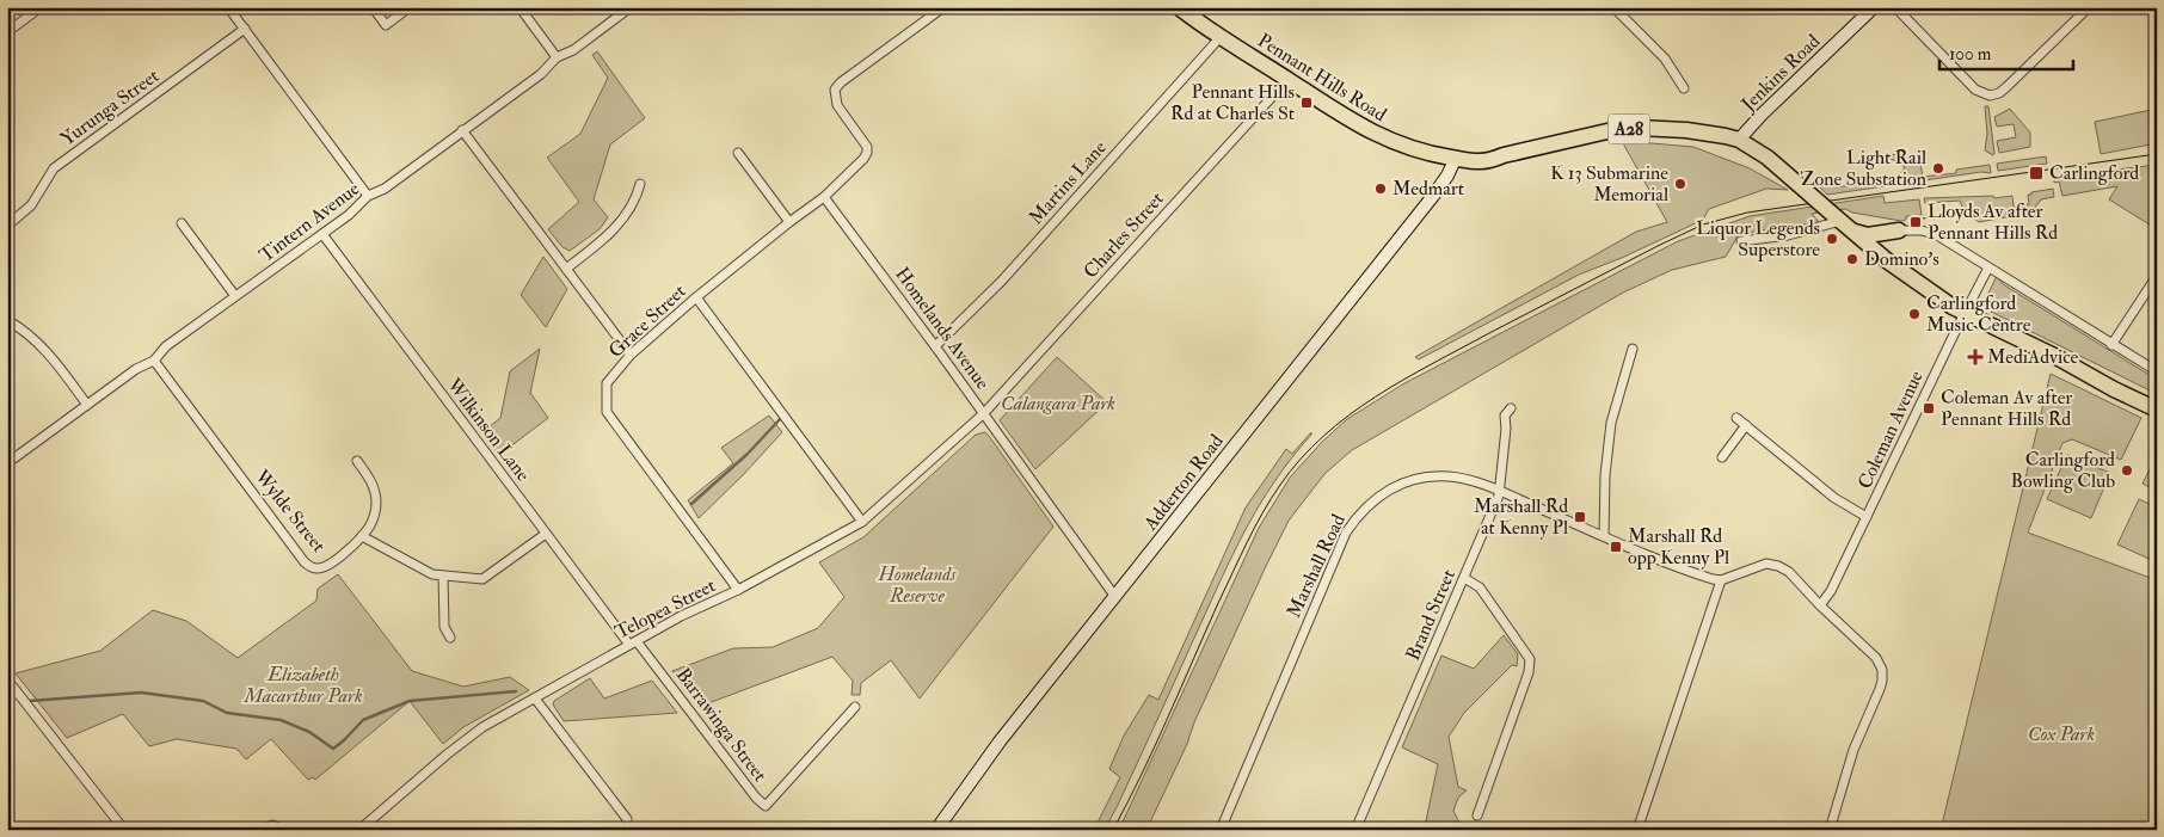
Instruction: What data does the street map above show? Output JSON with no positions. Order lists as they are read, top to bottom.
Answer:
{
  "streets": {
    "highway": ["Pennant Hills Road", "A28"],
    "main road": ["Jenkins Road", "Adderton Road"],
    "street": [
      "Yurunga Street",
      "Martins Lane",
      "Tintern Avenue",
      "Charles Street",
      "Grace Street",
      "Homelands Avenue",
      "Wilkinson Lane",
      "Coleman Avenue",
      "Wylde Street",
      "Marshall Road",
      "Telopea Street",
      "Brand Street",
      "Barrawinga Street"
    ]
  },
  "crossings": [
    ["Jenkins Road", "Pennant Hills Road"],
    ["Pennant Hills Road", "Martins Lane"],
    ["Pennant Hills Road", "Charles Street"],
    ["Pennant Hills Road", "Coleman Avenue"],
    ["Pennant Hills Road", "Adderton Road"],
    ["Martins Lane", "Homelands Avenue"],
    ["Tintern Avenue", "Wilkinson Lane"],
    ["Tintern Avenue", "Wylde Street"],
    ["Charles Street", "Homelands Avenue"],
    ["Charles Street", "Telopea Street"],
    ["Grace Street", "Homelands Avenue"],
    ["Grace Street", "Telopea Street"],
    ["Homelands Avenue", "Adderton Road"],
    ["Homelands Avenue", "Telopea Street"],
    ["Wilkinson Lane", "Telopea Street"],
    ["Wilkinson Lane", "Barrawinga Street"],
    ["Marshall Road", "Brand Street"],
    ["Telopea Street", "Barrawinga Street"]
  ],
  "parks": [
    "Calangara Park",
    "Homelands Reserve",
    "Elizabeth Macarthur Park",
    "Cox Park"
  ],
  "places": {
    "transit": [
      "Pennant Hills Rd at Charles St",
      "Carlingford",
      "Lloyds Av after Pennant Hills Rd",
      "Coleman Av after Pennant Hills Rd",
      "Marshall Rd at Kenny Pl",
      "Marshall Rd opp Kenny Pl"
    ],
    "other": [
      "Light Rail Zone Substation",
      "K 13 Submarine Memorial",
      "Medmart",
      "Liquor Legends Superstore",
      "Domino's",
      "Carlingford Music Centre",
      "Carlingford Bowling Club"
    ],
    "health": ["MediAdvice"]
  },
  "scale_bar": "100 m"
}
